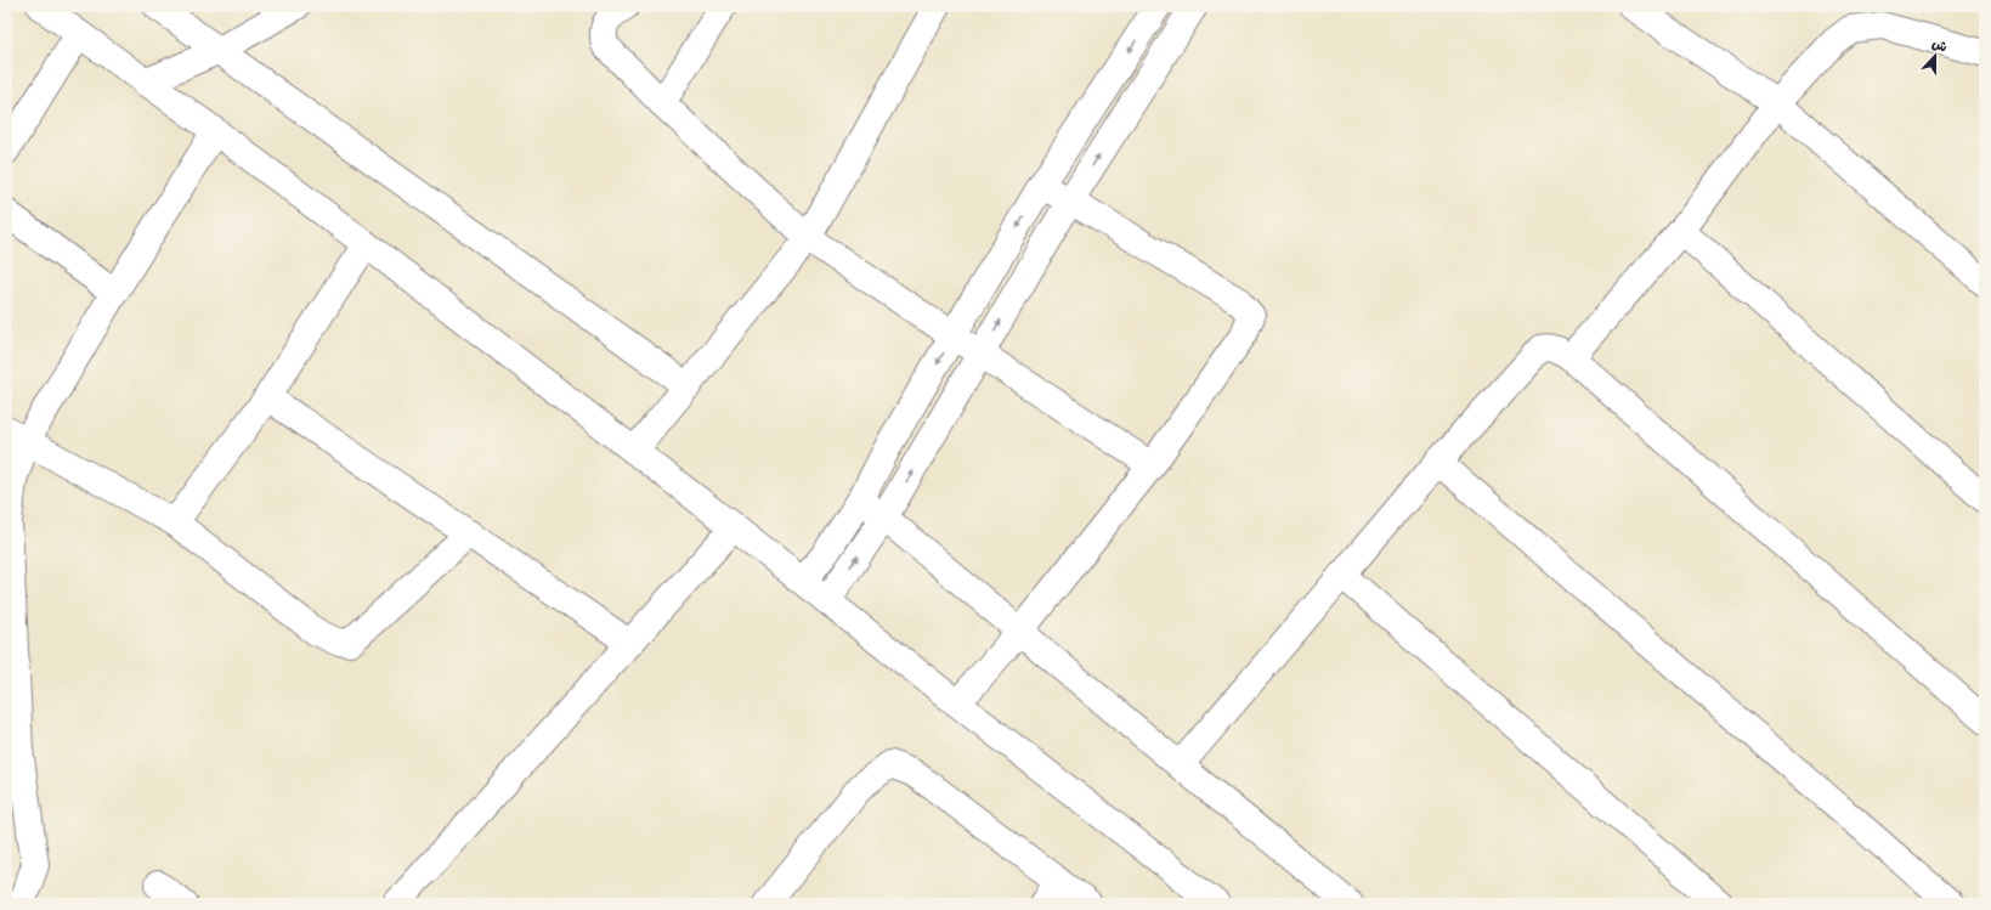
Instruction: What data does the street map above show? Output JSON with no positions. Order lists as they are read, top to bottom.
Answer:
{
  "north": "top"
}
